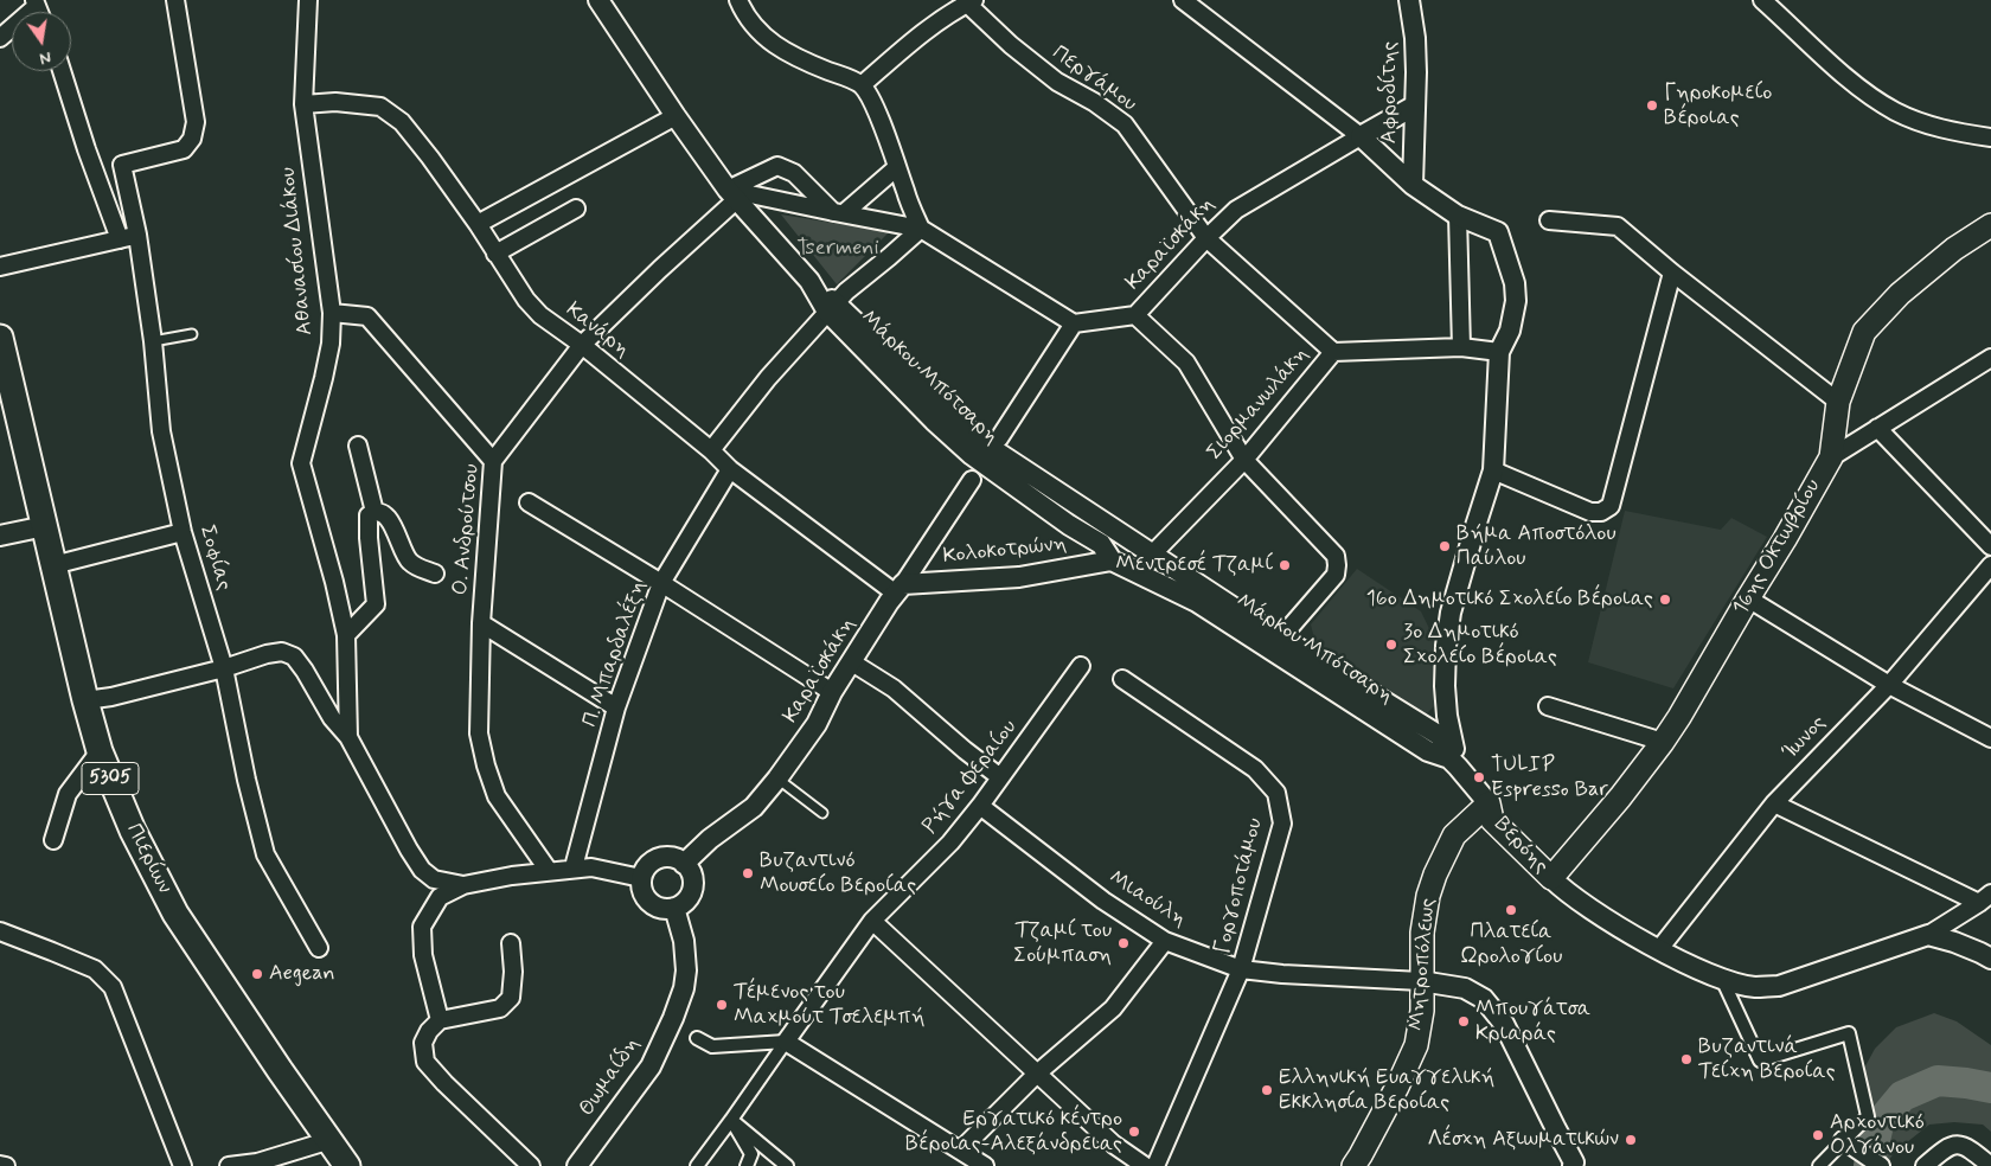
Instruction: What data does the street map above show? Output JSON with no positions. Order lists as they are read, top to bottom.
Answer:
{
  "streets": {
    "main road": [
      "16ης Οκτωβρίου",
      "5305",
      "Βερόης",
      "Πιερίων",
      "Μητροπόλεως"
    ],
    "street": [
      "Περγάμου",
      "Αφροδίτης",
      "Καραϊσκάκη",
      "Αθανασίου Διάκου",
      "Κανάρη",
      "Μάρκου Μπότσαρη",
      "Σιορμανωλάκη",
      "Ο. Ανδρούτσου",
      "Κολοκοτρώνη",
      "Σοφίας",
      "Π. Μπαρδαλέξη",
      "Ίωνος",
      "Ρήγα Φεραίου",
      "Γοργοποτάμου",
      "Μιαούλη",
      "Θωμαίδη"
    ]
  },
  "crossings": [
    ["Περγάμου", "Καραϊσκάκη"],
    ["Περγάμου", "Σιορμανωλάκη"],
    ["Αφροδίτης", "Καραϊσκάκη"],
    ["Καραϊσκάκη", "Κανάρη"],
    ["Καραϊσκάκη", "Κολοκοτρώνη"],
    ["Καραϊσκάκη", "Θωμαίδη"],
    ["Αθανασίου Διάκου", "Κανάρη"],
    ["Κανάρη", "Ο. Ανδρούτσου"],
    ["Κανάρη", "Κολοκοτρώνη"],
    ["Κανάρη", "Π. Μπαρδαλέξη"],
    ["Μάρκου Μπότσαρη", "Σιορμανωλάκη"],
    ["Μάρκου Μπότσαρη", "Ο. Ανδρούτσου"],
    ["Μάρκου Μπότσαρη", "Κολοκοτρώνη"],
    ["Μάρκου Μπότσαρη", "Βερόης"],
    ["Μάρκου Μπότσαρη", "Μητροπόλεως"],
    ["16ης Οκτωβρίου", "Βερόης"],
    ["Ίωνος", "Βερόης"],
    ["Ρήγα Φεραίου", "Μιαούλη"],
    ["Βερόης", "Μητροπόλεως"],
    ["Γοργοποτάμου", "Μιαούλη"],
    ["Μιαούλη", "Μητροπόλεως"]
  ],
  "parks": ["Tsermeni"],
  "places": [
    "Γηροκομείο Βέροιας",
    "Βήμα Αποστόλου Παύλου",
    "Μεντρεσέ Τζαμί",
    "16ο Δημοτικό Σχολείο Βέροιας",
    "3ο Δημοτικό Σχολείο Βέροιας",
    "TULIP Espresso Bar",
    "Βυζαντινό Μουσείο Βεροίας",
    "Πλατεία Ωρολογίου",
    "Τζαμί του Σούμπαση",
    "Aegean",
    "Τέμενος του Μαχμούτ Τσελεμπή",
    "Μπουγάτσα Κριαράς",
    "Βυζαντινά Τείχη Βεροίας",
    "Ελληνική Ευαγγελική Εκκλησία Βεροίας",
    "Εργατικό κέντρο Βέροιας-Αλεξάνδρειας",
    "Αρχοντικό Ολγάνου",
    "Λέσχη Αξιωματικών"
  ],
  "north": "bottom"
}
